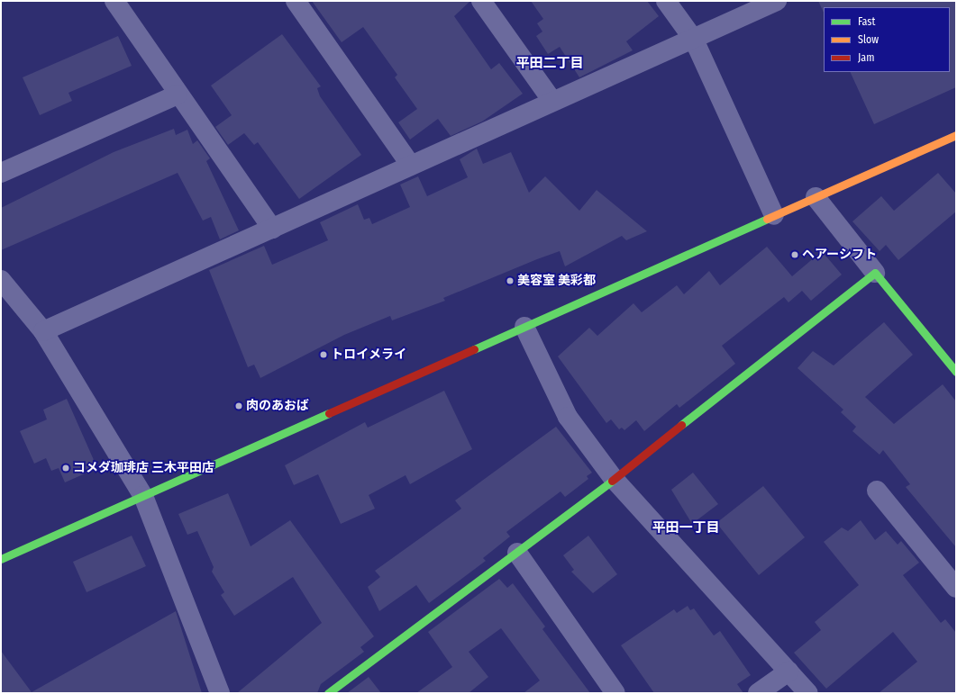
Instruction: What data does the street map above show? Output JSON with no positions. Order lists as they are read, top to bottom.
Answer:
{
  "districts": ["平田二丁目", "平田一丁目"],
  "places": [
    "ヘアーシフト",
    "美容室 美彩都",
    "トロイメライ",
    "肉のあおば",
    "コメダ珈琲店 三木平田店"
  ],
  "legend": ["Fast", "Slow", "Jam"]
}
